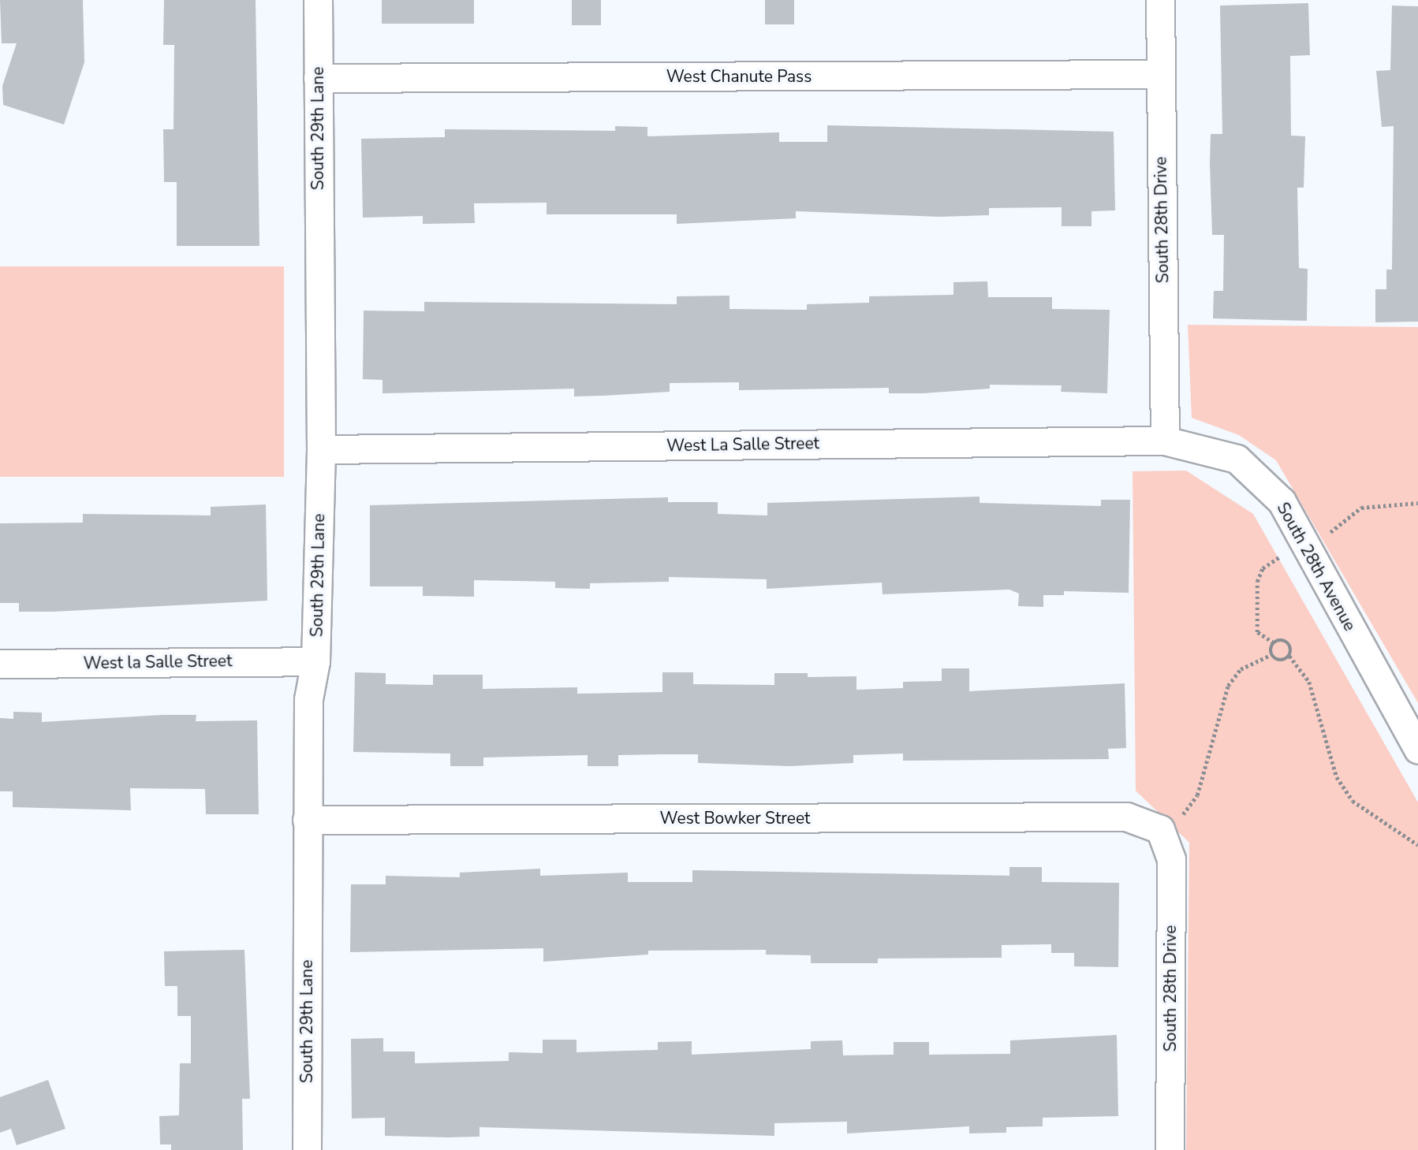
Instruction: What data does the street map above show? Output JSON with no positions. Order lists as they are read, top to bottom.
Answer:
{
  "streets": {
    "street": [
      "West Chanute Pass",
      "South 29th Lane",
      "South 28th Drive",
      "West La Salle Street",
      "South 28th Avenue",
      "West la Salle Street",
      "West Bowker Street"
    ]
  },
  "crossings": [
    ["West Chanute Pass", "South 29th Lane"],
    ["West Chanute Pass", "South 28th Drive"],
    ["South 29th Lane", "West La Salle Street"],
    ["South 29th Lane", "West la Salle Street"],
    ["South 29th Lane", "West Bowker Street"],
    ["South 28th Drive", "West La Salle Street"],
    ["South 28th Drive", "South 28th Avenue"],
    ["South 28th Drive", "West Bowker Street"],
    ["West La Salle Street", "South 28th Avenue"]
  ]
}
